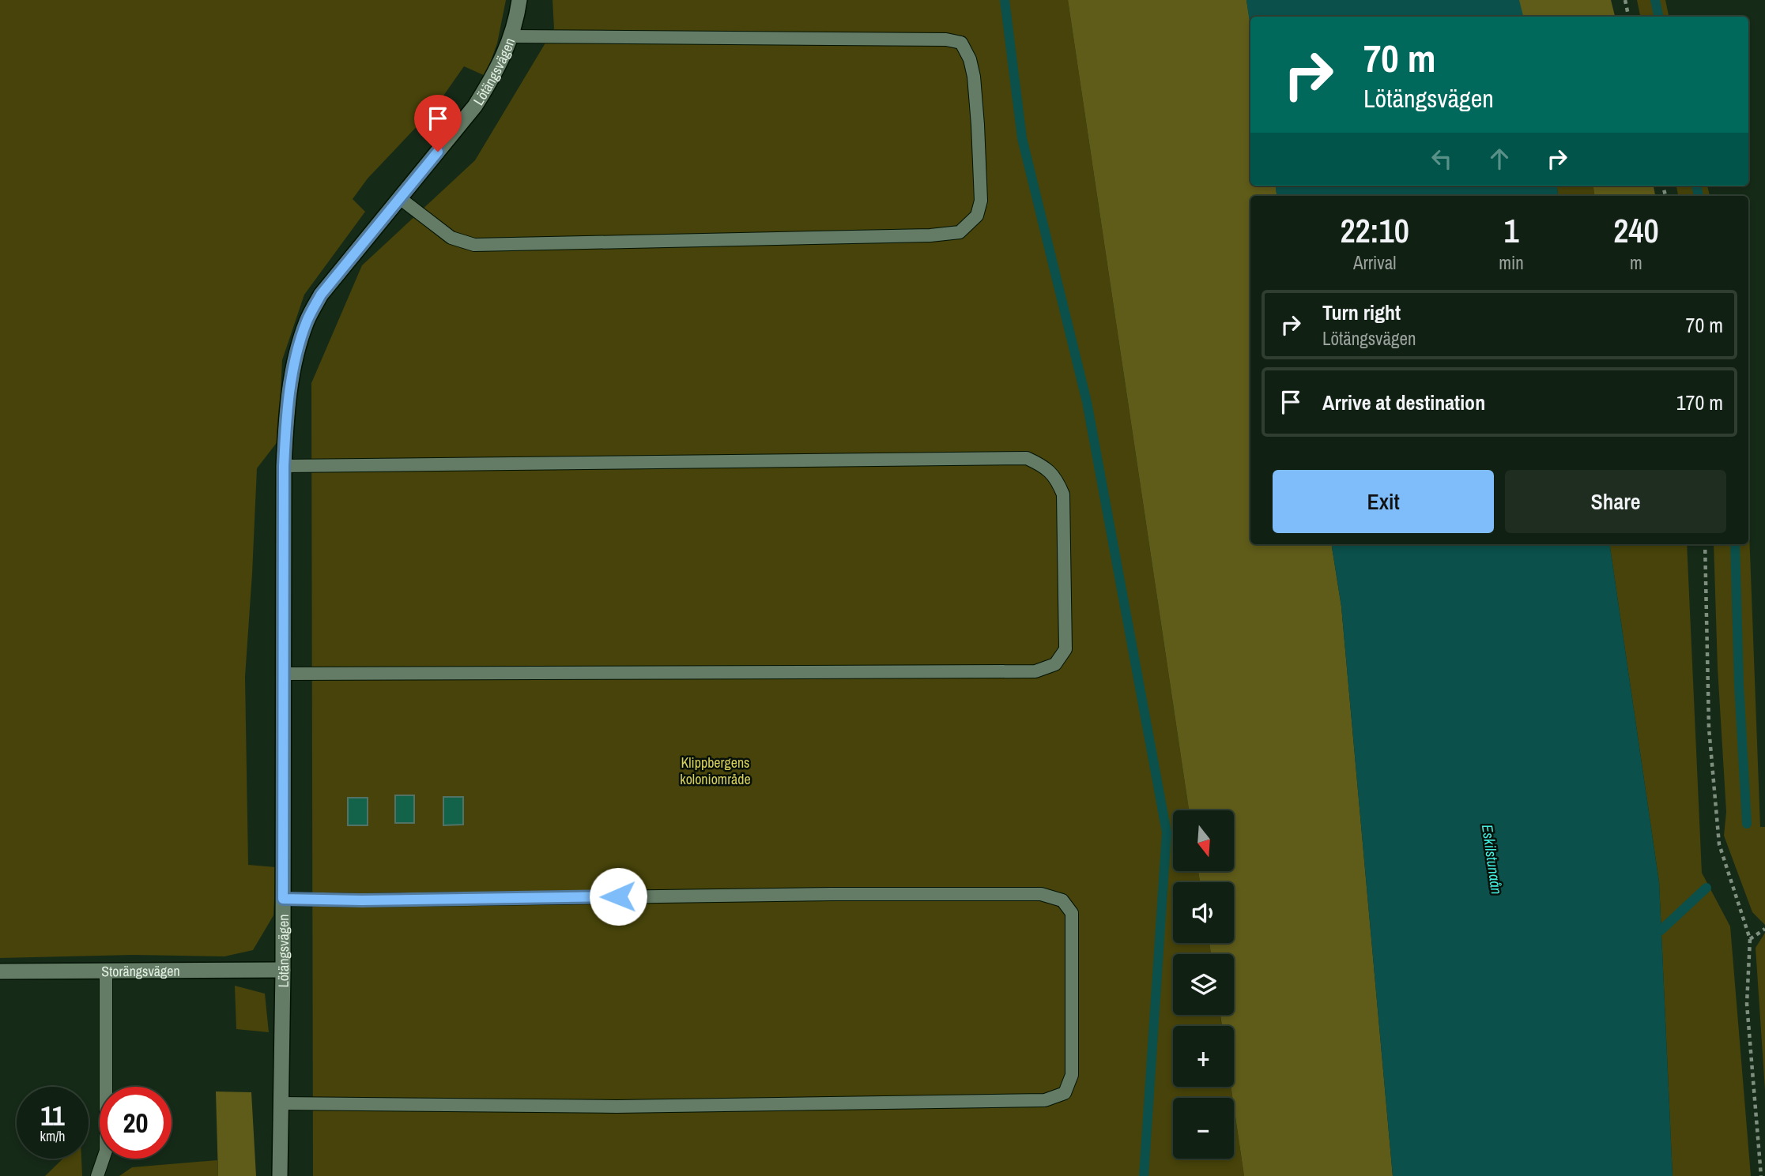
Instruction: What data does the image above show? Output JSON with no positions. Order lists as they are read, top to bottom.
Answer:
{
  "streets": {
    "street": ["Lötängsvägen", "Storängsvägen"]
  },
  "crossings": [
    ["Lötängsvägen", "Storängsvägen"]
  ],
  "water": ["Eskilstunaån"],
  "parks": ["Klippbergens koloniområde"],
  "north": "bottom",
  "page": {
    "turn": ["70 m", "Lötängsvägen"],
    "eta": [
      "22:10",
      "Arrival",
      "1",
      "min",
      "240",
      "m"
    ],
    "list": [
      {
        "name": "Turn right",
        "note": "Lötängsvägen",
        "value": "70 m"
      },
      {
        "name": "Arrive at destination",
        "value": "170 m"
      }
    ],
    "buttons": ["Exit", "Share"],
    "map_buttons": ["+", "−"],
    "speed": "11 km/h",
    "limit": "20"
  }
}
